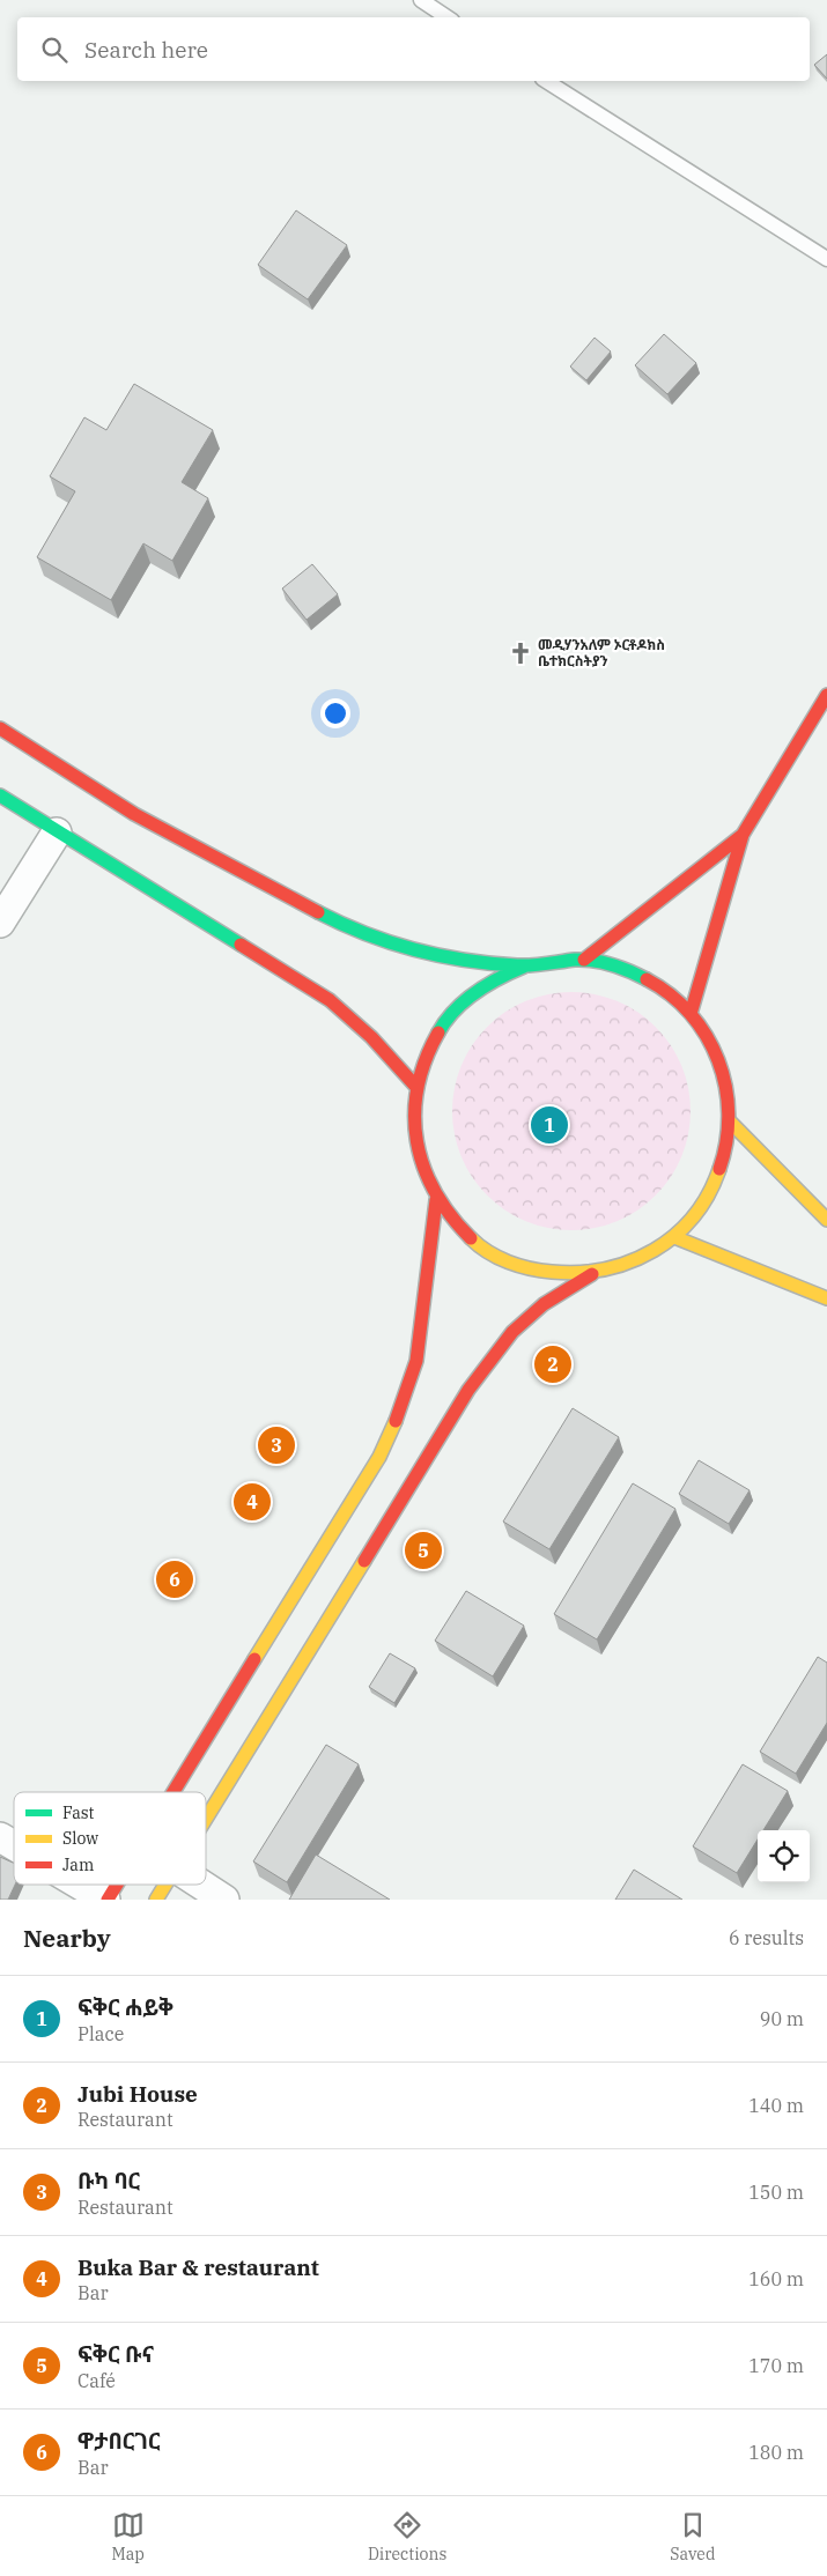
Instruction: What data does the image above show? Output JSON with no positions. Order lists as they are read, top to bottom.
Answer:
{
  "places": {
    "church": ["መዲሃንአለም ኦርቶዶክስ ቤተክርስትያን"]
  },
  "legend": ["Fast", "Slow", "Jam"],
  "page": {
    "search": "Search here",
    "pins": [
      "1",
      "2",
      "3",
      "4",
      "5",
      "6"
    ],
    "heading": ["Nearby", "6 results"],
    "list": [
      {
        "mark": "1",
        "name": "ፍቅር ሐይቅ",
        "note": "Place",
        "value": "90 m"
      },
      {
        "mark": "2",
        "name": "Jubi House",
        "note": "Restaurant",
        "value": "140 m"
      },
      {
        "mark": "3",
        "name": "ቡካ ባር",
        "note": "Restaurant",
        "value": "150 m"
      },
      {
        "mark": "4",
        "name": "Buka Bar & restaurant",
        "note": "Bar",
        "value": "160 m"
      },
      {
        "mark": "5",
        "name": "ፍቅር ቡና",
        "note": "Café",
        "value": "170 m"
      },
      {
        "mark": "6",
        "name": "ዋታበርገር",
        "note": "Bar",
        "value": "180 m"
      }
    ],
    "nav": ["Map", "Directions", "Saved"]
  }
}
